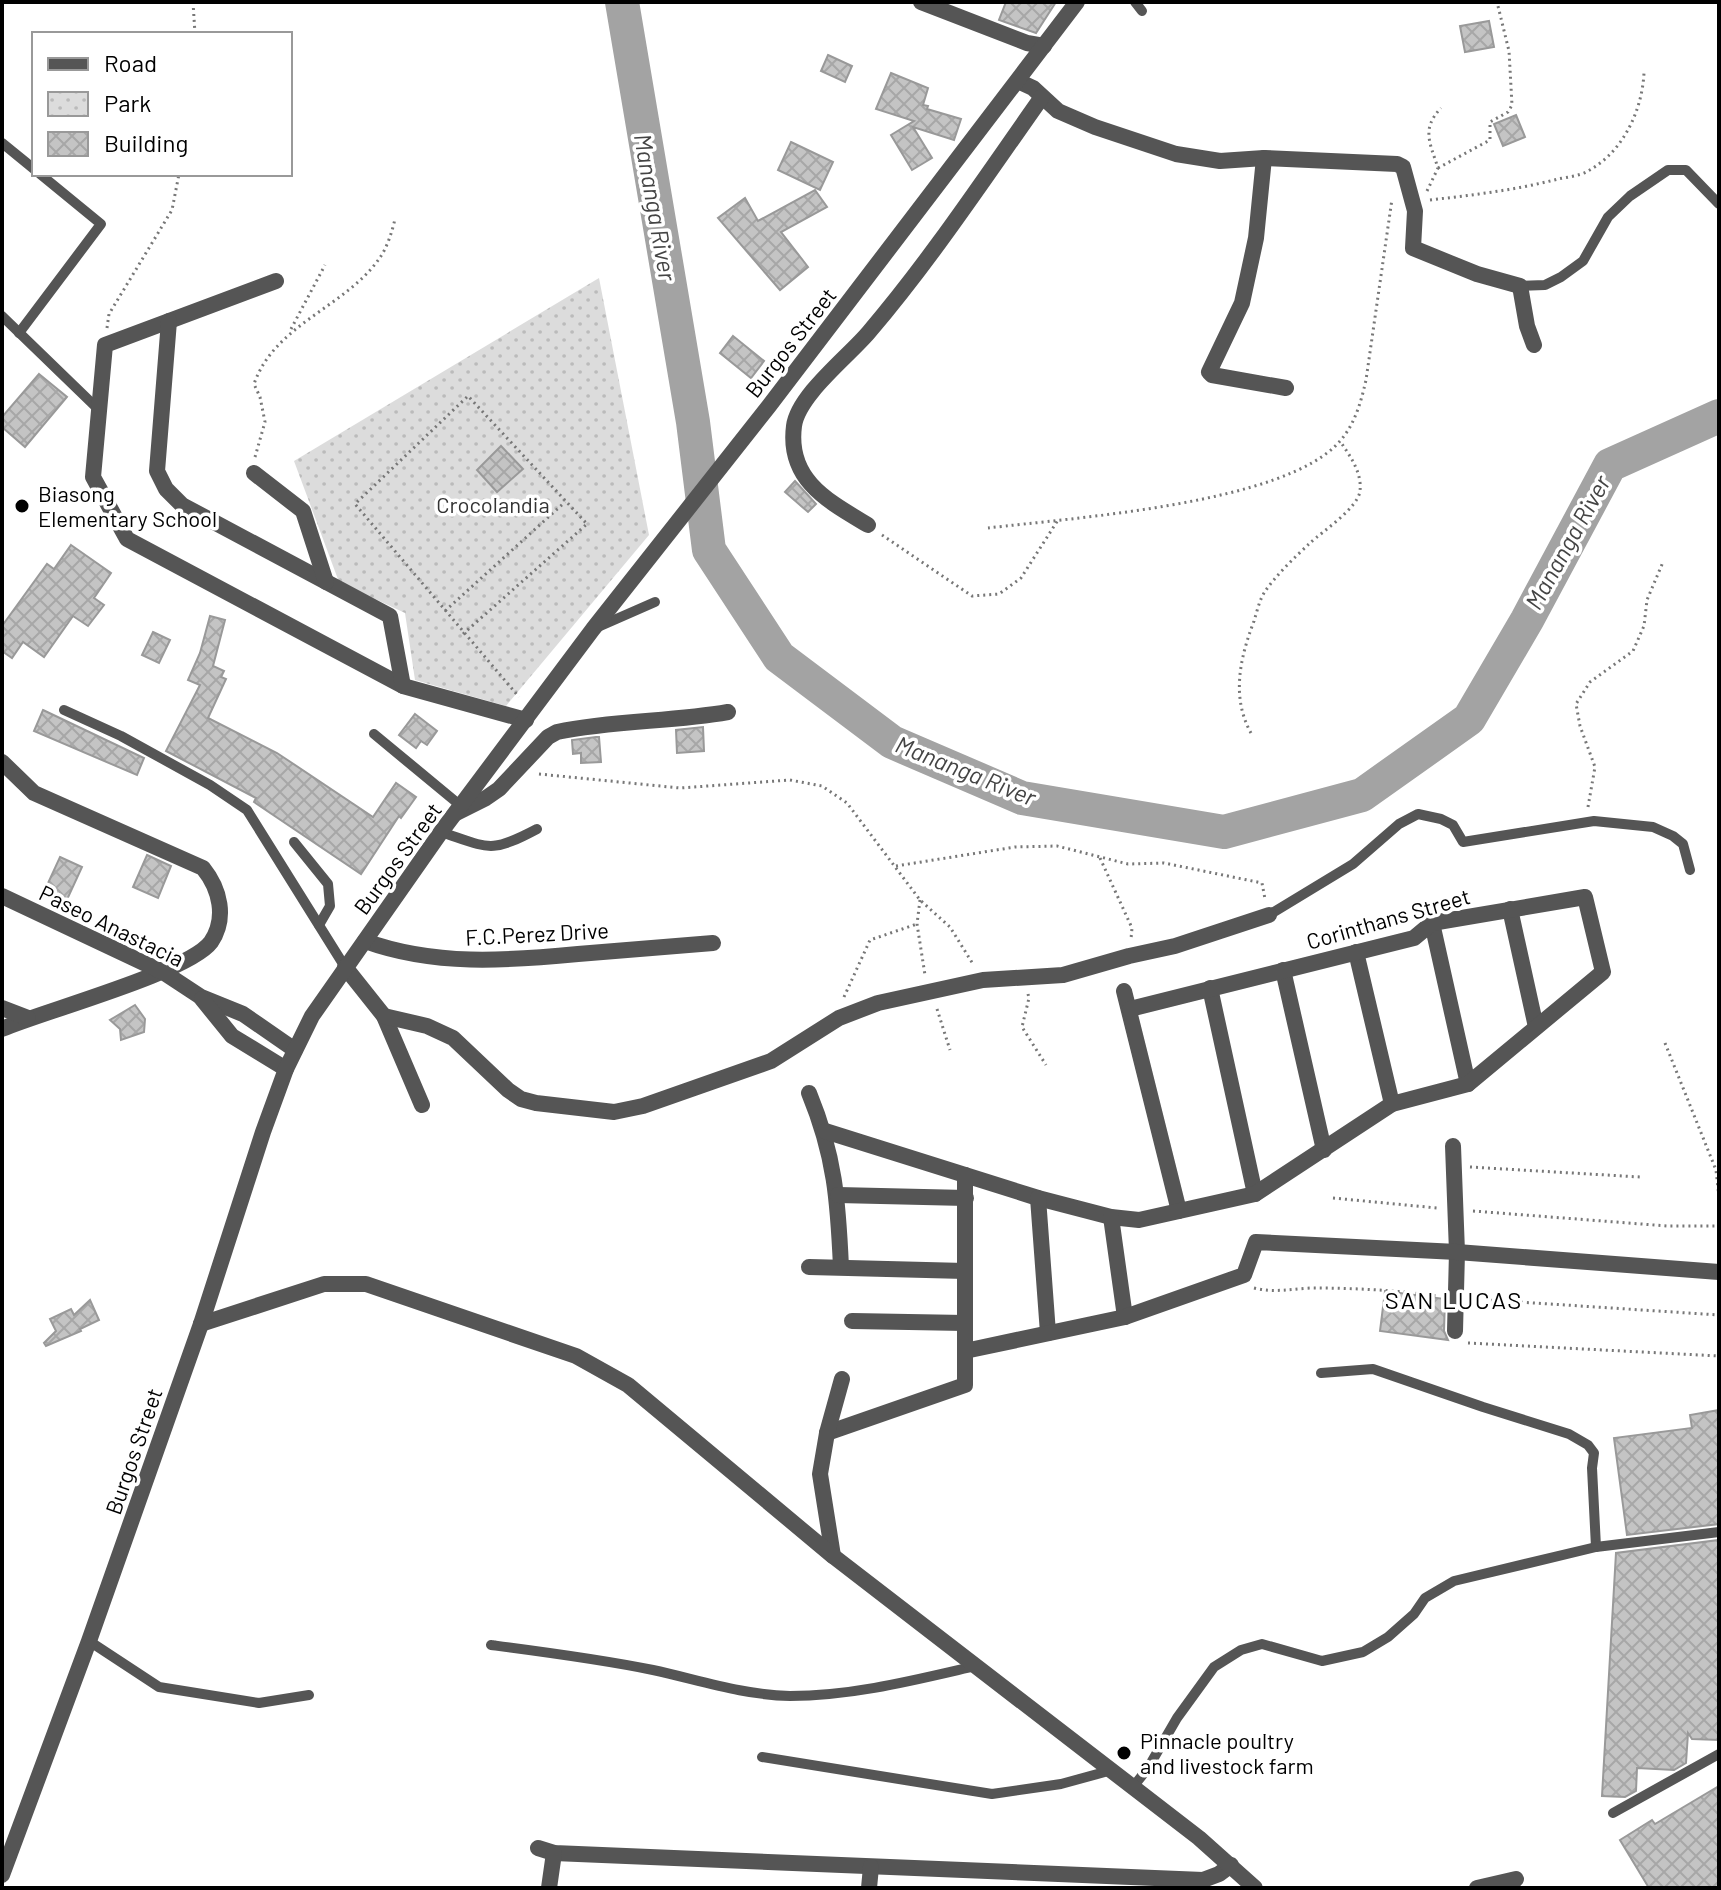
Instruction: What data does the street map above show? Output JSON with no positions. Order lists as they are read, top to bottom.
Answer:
{
  "streets": {
    "street": [
      "Burgos Street",
      "Corinthans Street",
      "Paseo Anastacia",
      "F.C.Perez Drive"
    ]
  },
  "crossings": [
    ["Burgos Street", "Paseo Anastacia"],
    ["Burgos Street", "F.C.Perez Drive"]
  ],
  "districts": ["SAN LUCAS"],
  "water": ["Mananga River"],
  "parks": ["Crocolandia"],
  "places": ["Biasong Elementary School", "Pinnacle poultry and livestock farm"],
  "legend": ["Road", "Park", "Building"]
}
